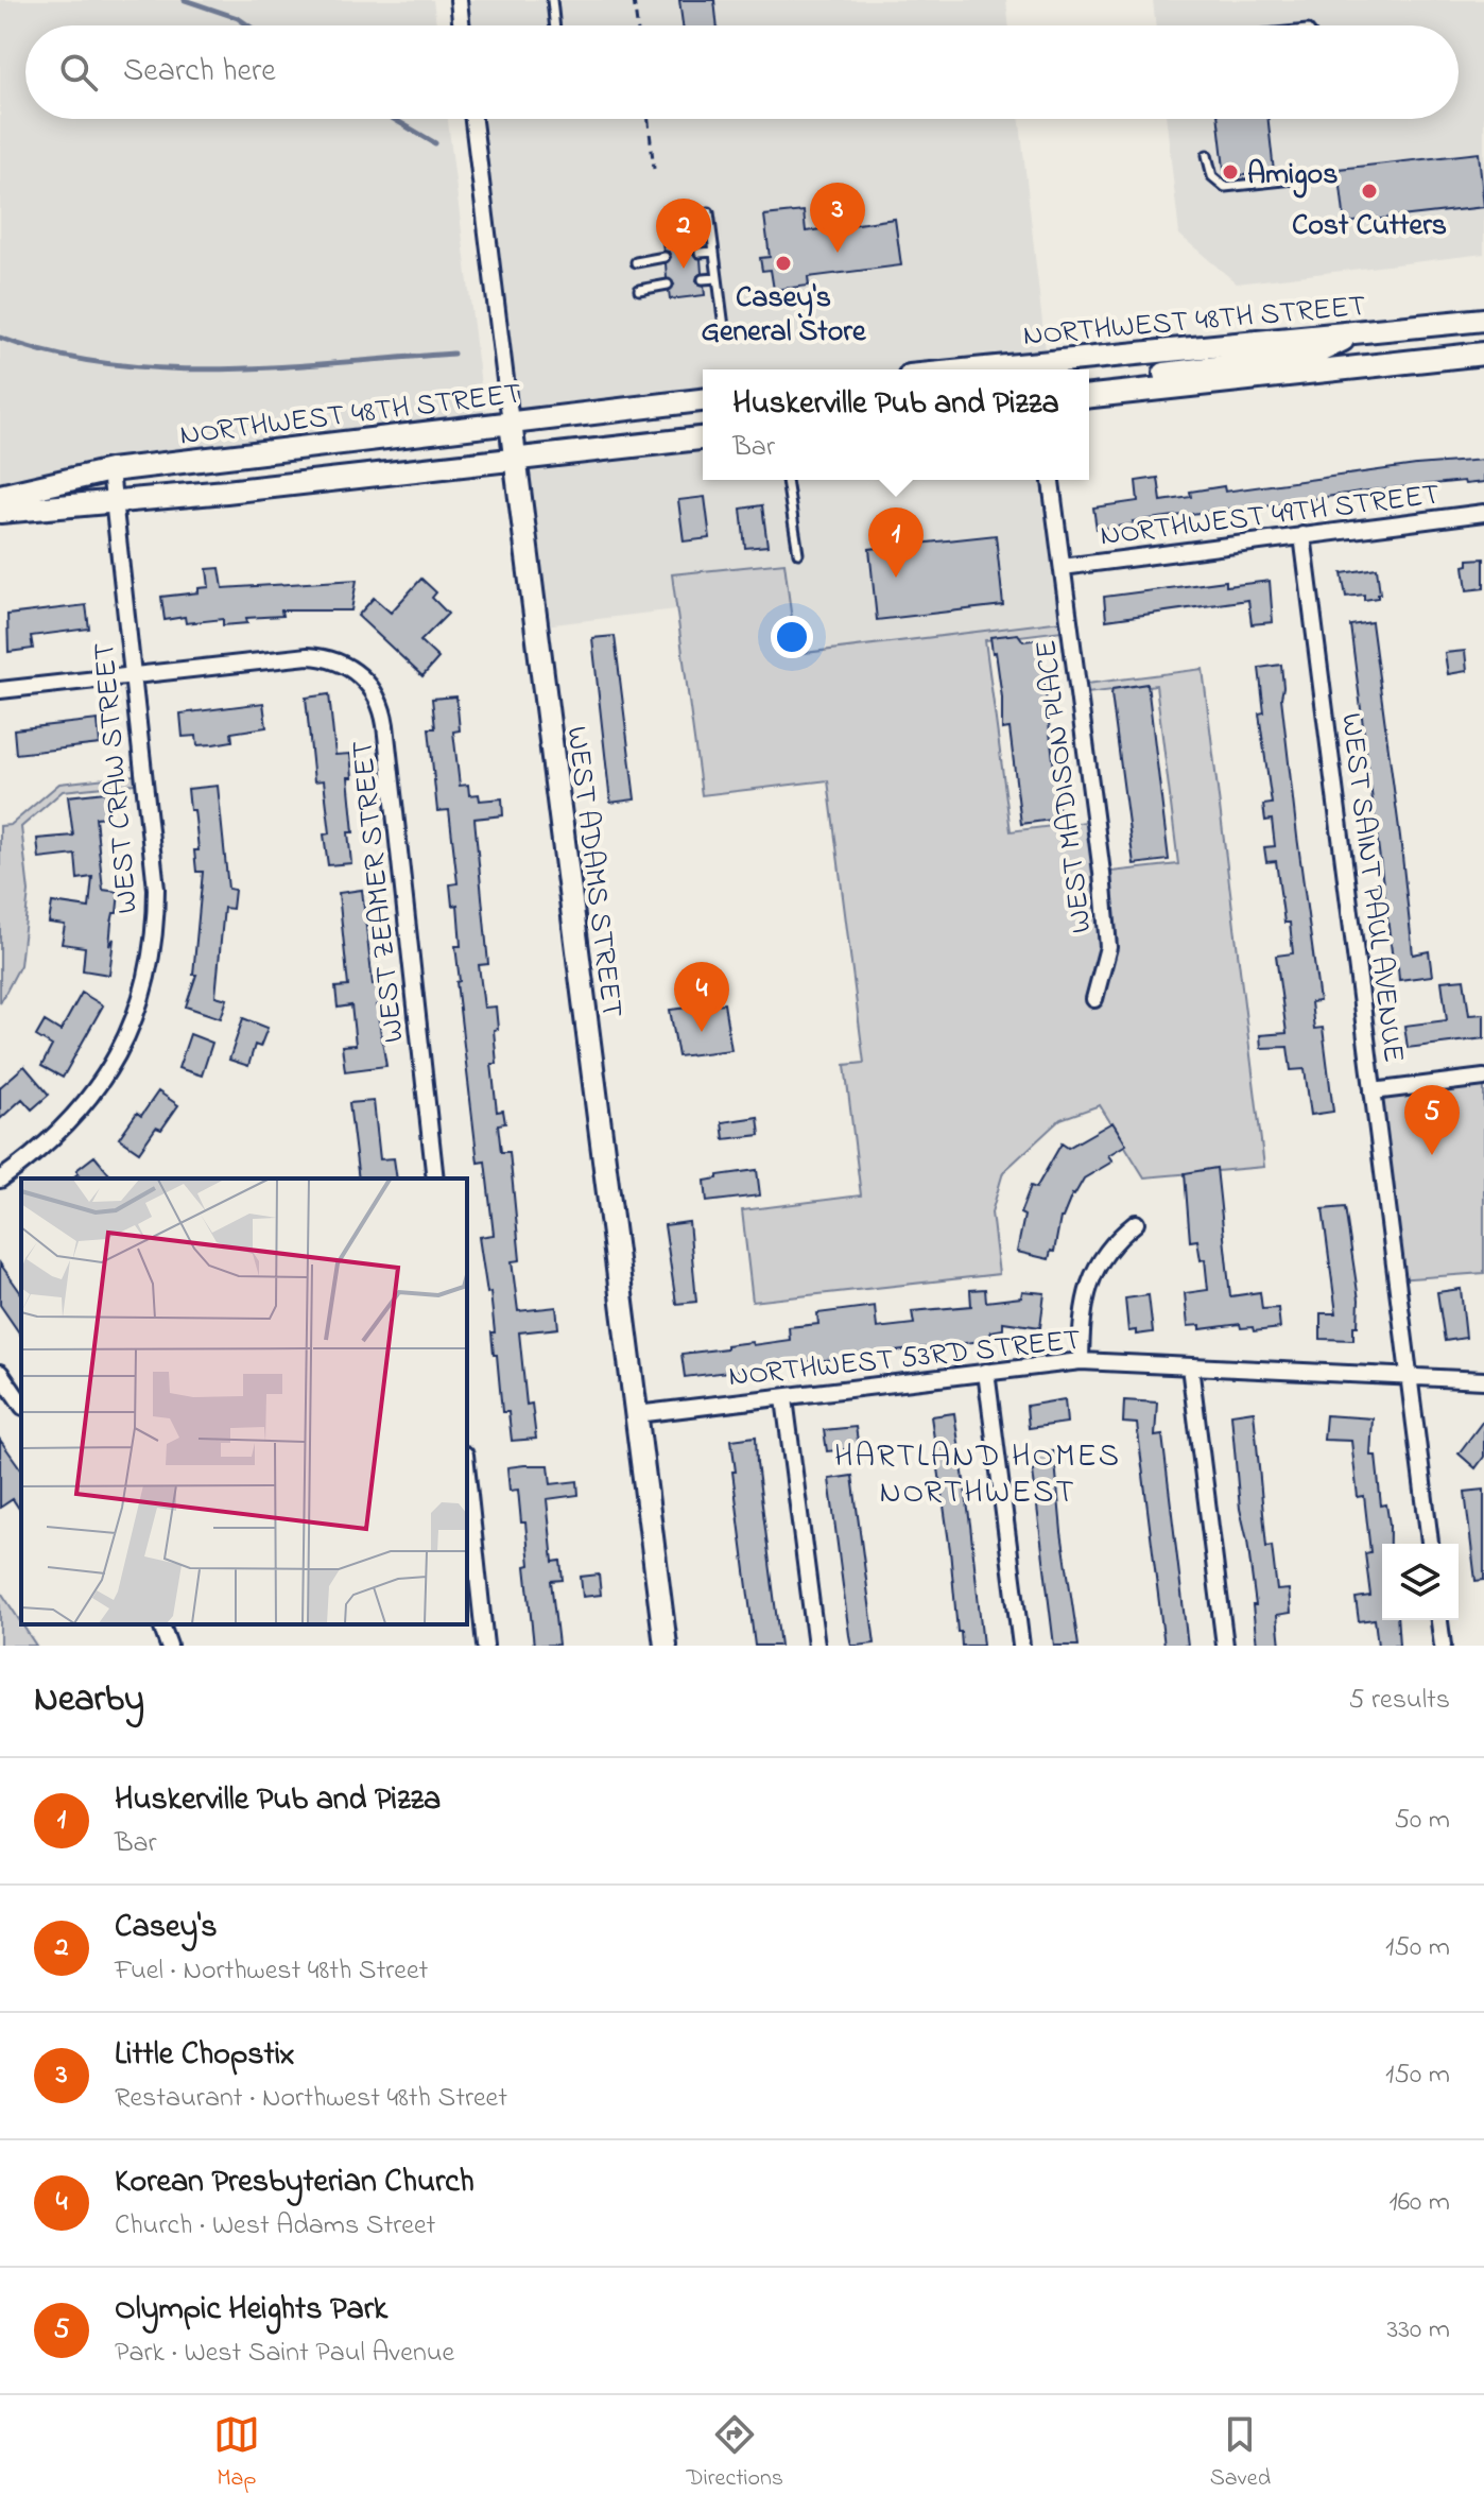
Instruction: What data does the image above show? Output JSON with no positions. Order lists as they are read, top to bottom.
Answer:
{
  "streets": {
    "main road": ["NORTHWEST 48TH STREET", "WEST ADAMS STREET"],
    "street": [
      "NORTHWEST 49TH STREET",
      "WEST CRAW STREET",
      "WEST MADISON PLACE",
      "WEST SAINT PAUL AVENUE",
      "WEST ZEAMER STREET",
      "NORTHWEST 53RD STREET"
    ]
  },
  "crossings": [
    ["NORTHWEST 48TH STREET", "WEST CRAW STREET"],
    ["NORTHWEST 48TH STREET", "WEST ADAMS STREET"],
    ["NORTHWEST 49TH STREET", "WEST MADISON PLACE"],
    ["NORTHWEST 49TH STREET", "WEST SAINT PAUL AVENUE"],
    ["WEST CRAW STREET", "WEST ZEAMER STREET"],
    ["WEST ADAMS STREET", "NORTHWEST 53RD STREET"],
    ["WEST SAINT PAUL AVENUE", "NORTHWEST 53RD STREET"]
  ],
  "districts": ["HARTLAND HOMES NORTHWEST"],
  "places": ["Amigos", "Cost Cutters", "Casey's General Store"],
  "page": {
    "search": "Search here",
    "pins": [
      "3",
      "2",
      "1",
      "4",
      "5"
    ],
    "popup": ["Huskerville Pub and Pizza", "Bar"],
    "heading": ["Nearby", "5 results"],
    "list": [
      {
        "mark": "1",
        "name": "Huskerville Pub and Pizza",
        "note": "Bar",
        "value": "50 m"
      },
      {
        "mark": "2",
        "name": "Casey's",
        "note": "Fuel · Northwest 48th Street",
        "value": "150 m"
      },
      {
        "mark": "3",
        "name": "Little Chopstix",
        "note": "Restaurant · Northwest 48th Street",
        "value": "150 m"
      },
      {
        "mark": "4",
        "name": "Korean Presbyterian Church",
        "note": "Church · West Adams Street",
        "value": "160 m"
      },
      {
        "mark": "5",
        "name": "Olympic Heights Park",
        "note": "Park · West Saint Paul Avenue",
        "value": "330 m"
      }
    ],
    "nav": ["Map", "Directions", "Saved"]
  }
}
